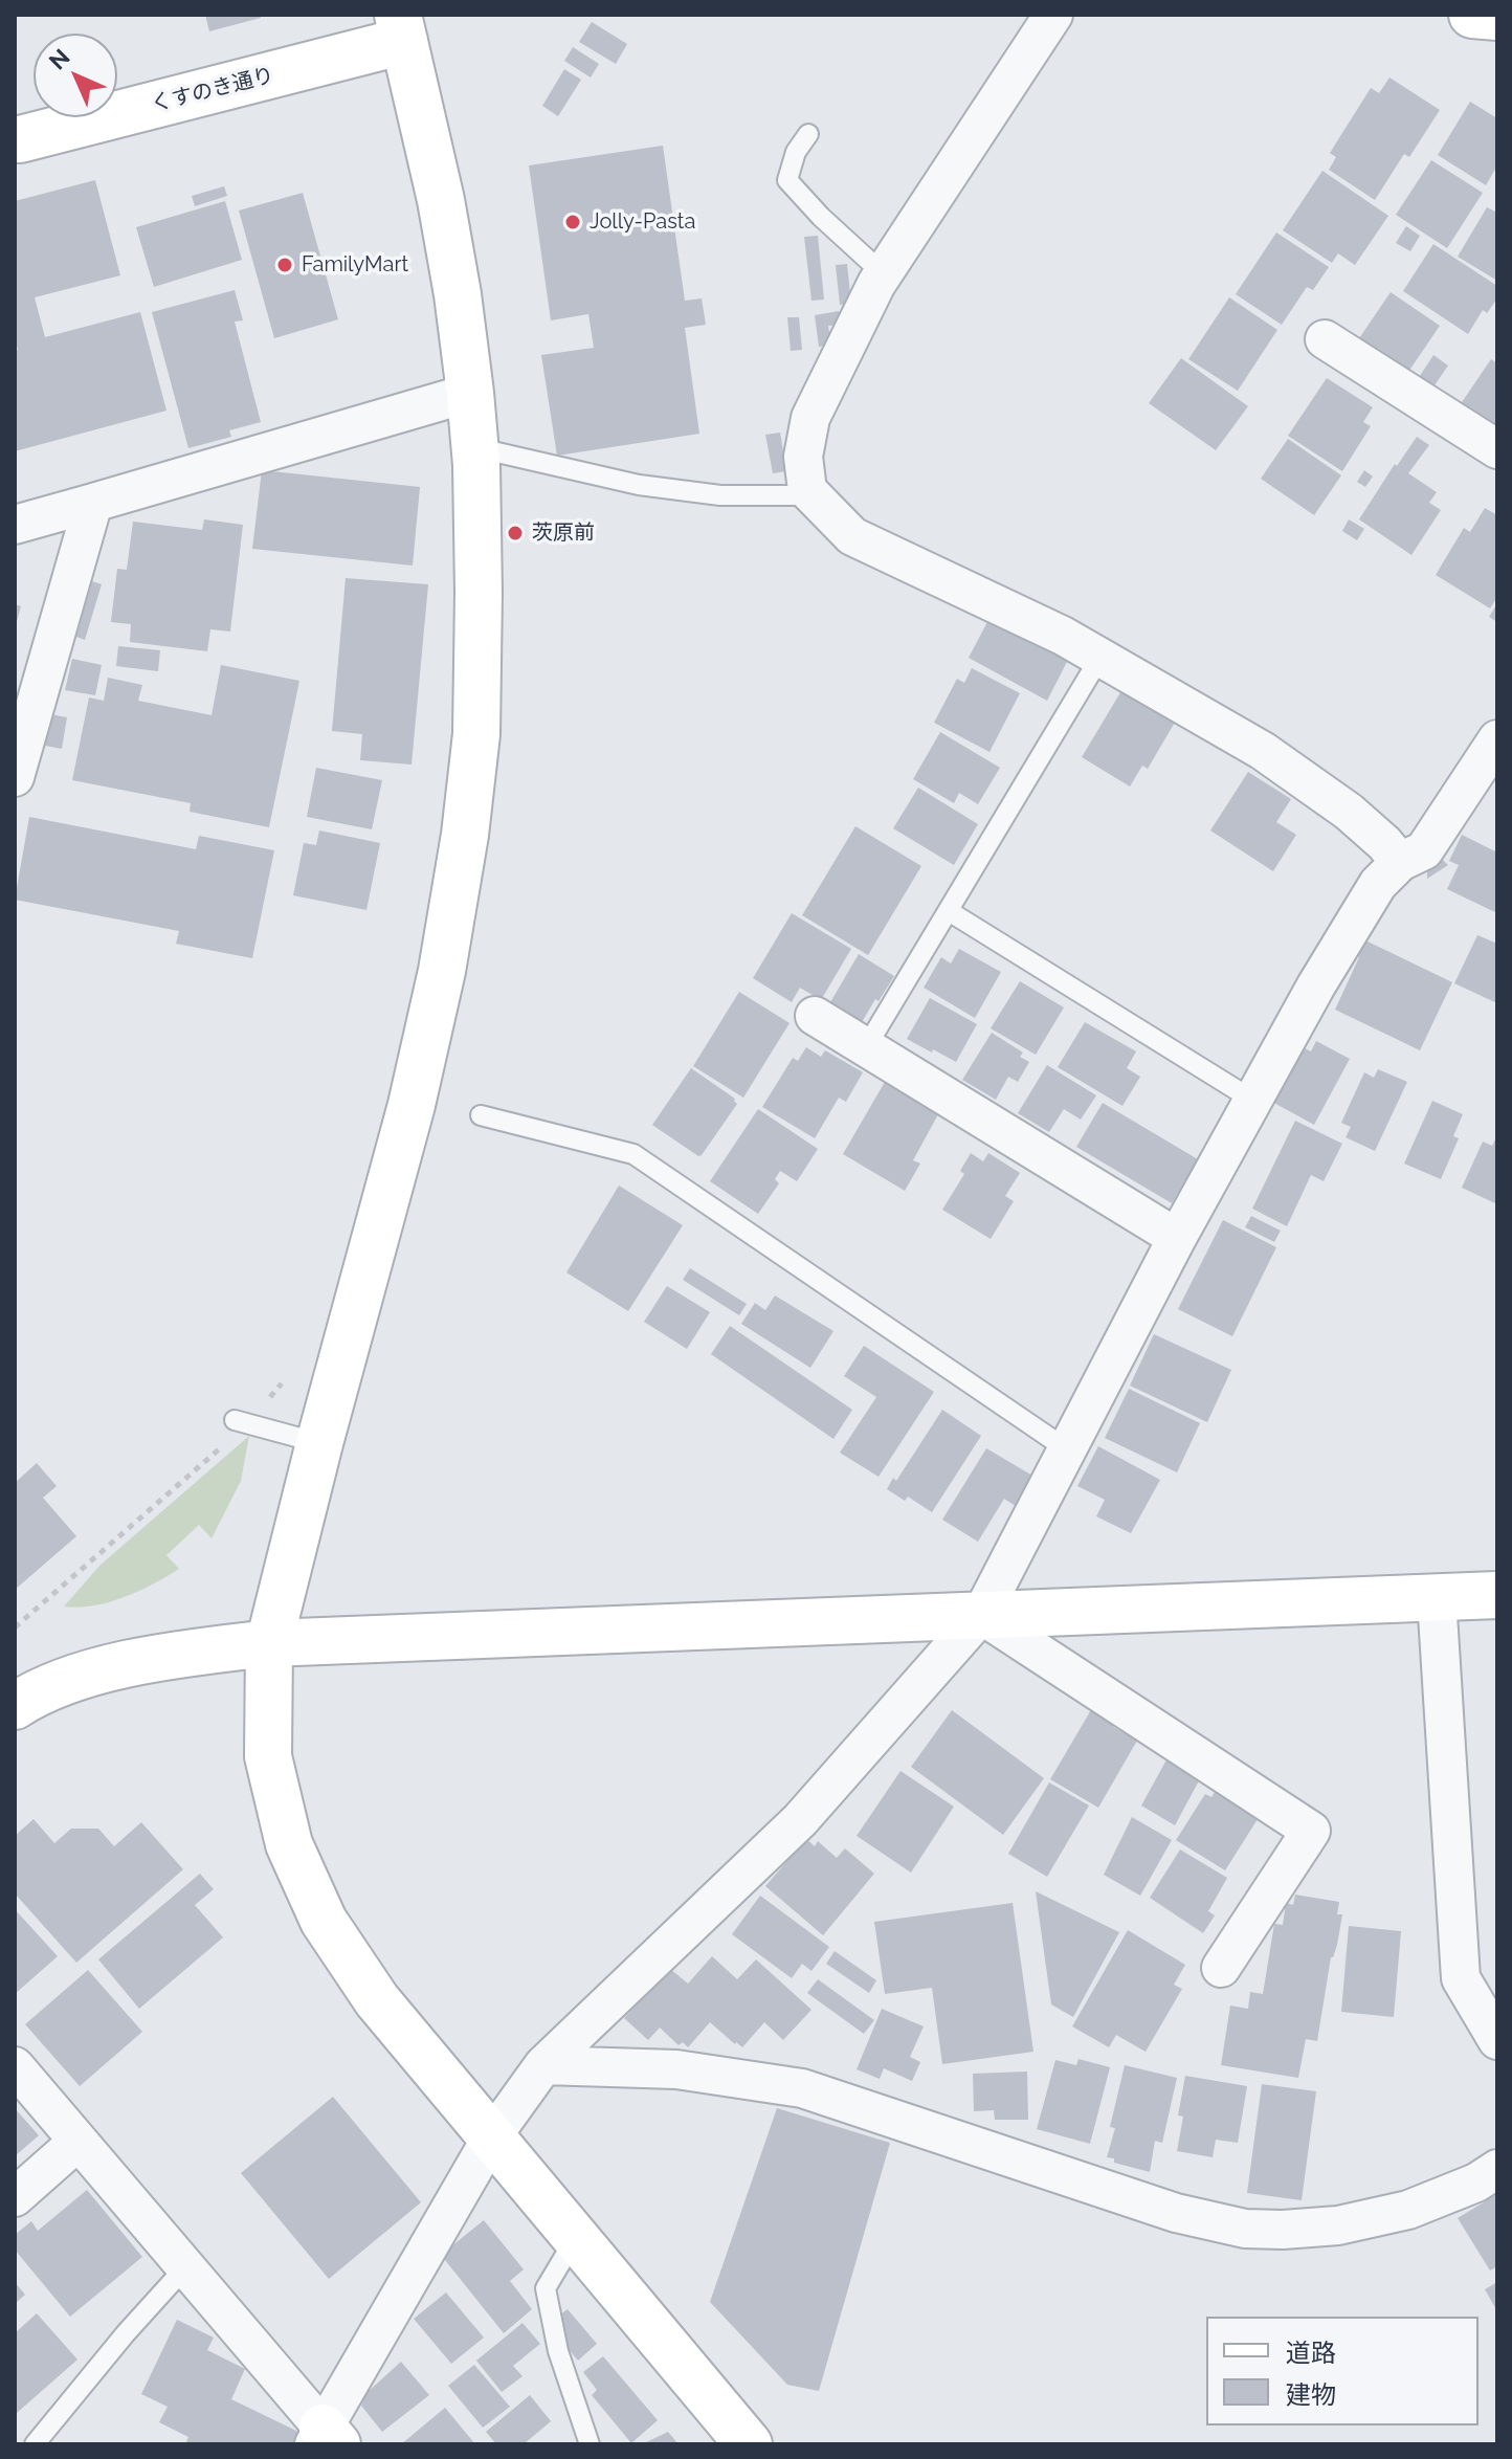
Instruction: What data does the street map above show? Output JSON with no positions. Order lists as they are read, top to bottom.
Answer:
{
  "streets": {
    "street": ["くすのき通り"]
  },
  "places": ["Jolly-Pasta", "FamilyMart", "茨原前"],
  "legend": ["道路", "建物"],
  "north": "top left"
}
